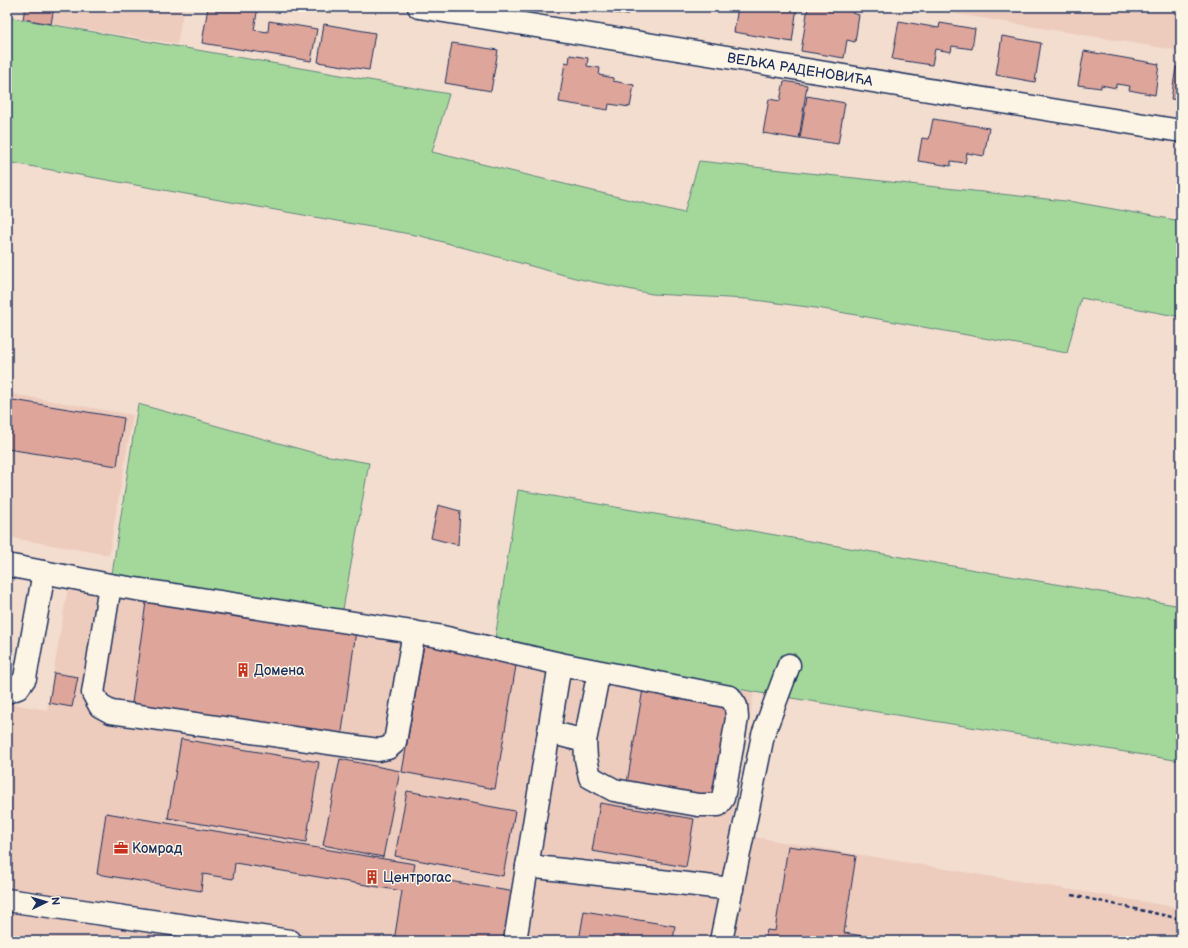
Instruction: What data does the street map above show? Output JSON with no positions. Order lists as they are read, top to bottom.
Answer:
{
  "streets": {
    "street": ["ВЕЉКА РАДЕНОВИЋА"]
  },
  "places": {
    "building": ["Домена", "Центрогас"],
    "office": ["Комрад"]
  },
  "north": "right"
}
